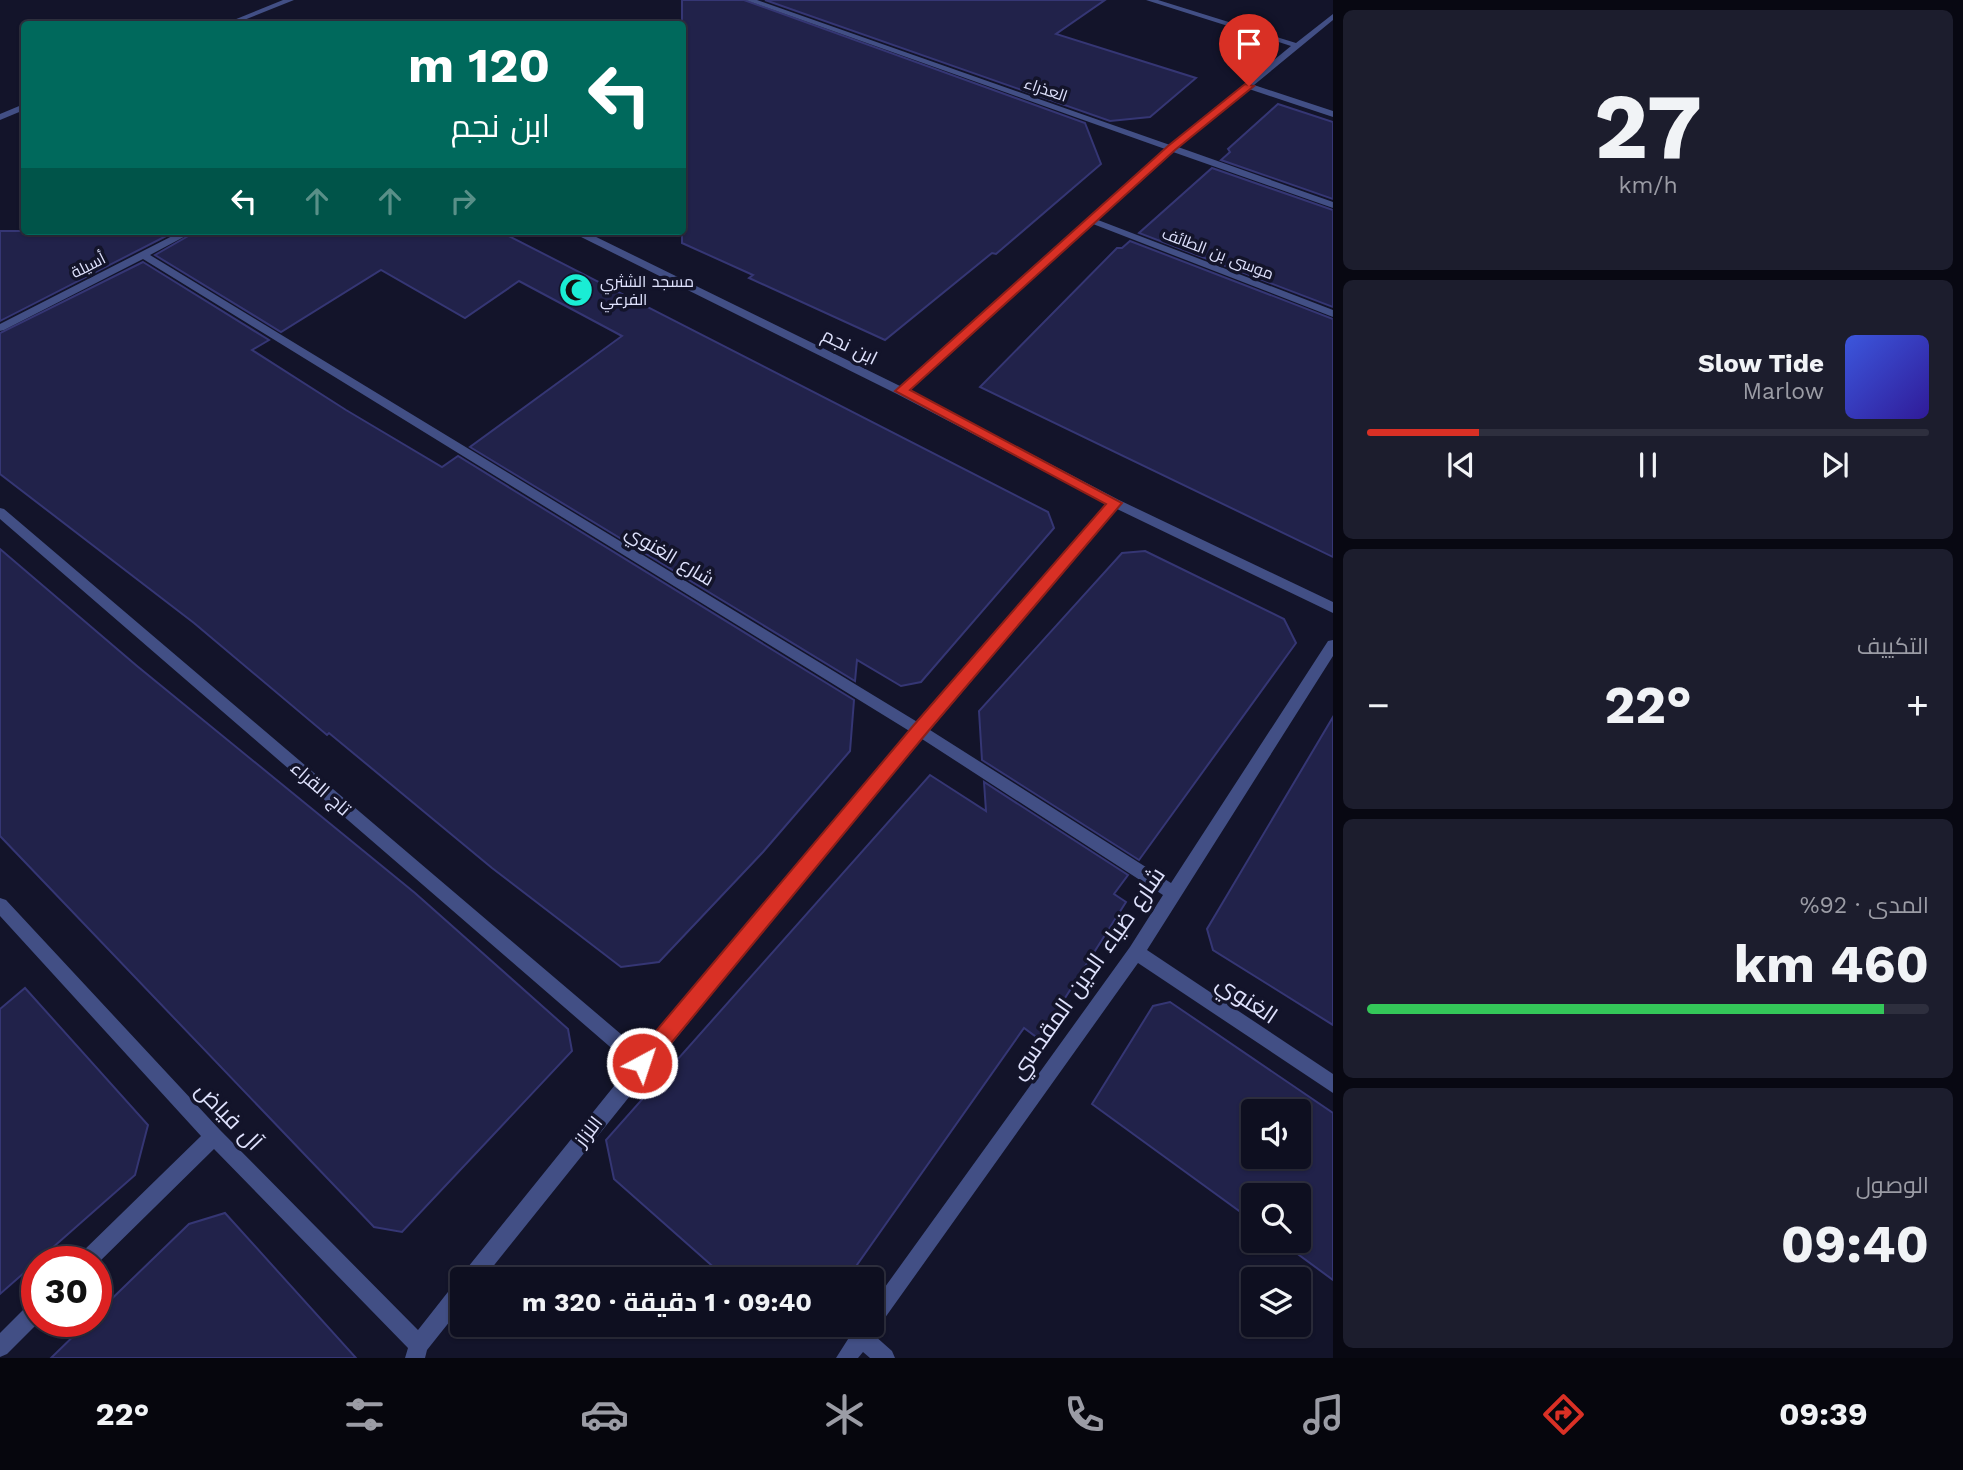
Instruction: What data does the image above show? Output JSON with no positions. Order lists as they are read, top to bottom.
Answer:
{
  "streets": {
    "street": [
      "العذراء",
      "موسى بن الطائف",
      "أسيلة",
      "ابن نجم",
      "شارع الغنوي",
      "تاج القراء",
      "شارع ضياء الدين المقدسي",
      "الغنوي",
      "آل فياض",
      "اللزاز"
    ]
  },
  "crossings": [
    ["أسيلة", "شارع الغنوي"],
    ["ابن نجم", "اللزاز"],
    ["شارع الغنوي", "شارع ضياء الدين المقدسي"],
    ["شارع الغنوي", "اللزاز"],
    ["تاج القراء", "اللزاز"],
    ["شارع ضياء الدين المقدسي", "الغنوي"]
  ],
  "places": {
    "mosque": ["مسجد الشثري الفرعي"]
  },
  "page": {
    "tile": [
      ["27", "km/h"],
      "التكييف",
      ["المدى · 92%", "460 km"],
      ["الوصول", "09:40"]
    ],
    "turn": ["120 m", "ابن نجم"],
    "song": ["Slow Tide", "Marlow"],
    "heat": ["−", "22°", "+"],
    "limit": "30",
    "trip": "09:40 · 1 دقيقة · 320 m",
    "tabs": ["09:39", "22°"]
  }
}
